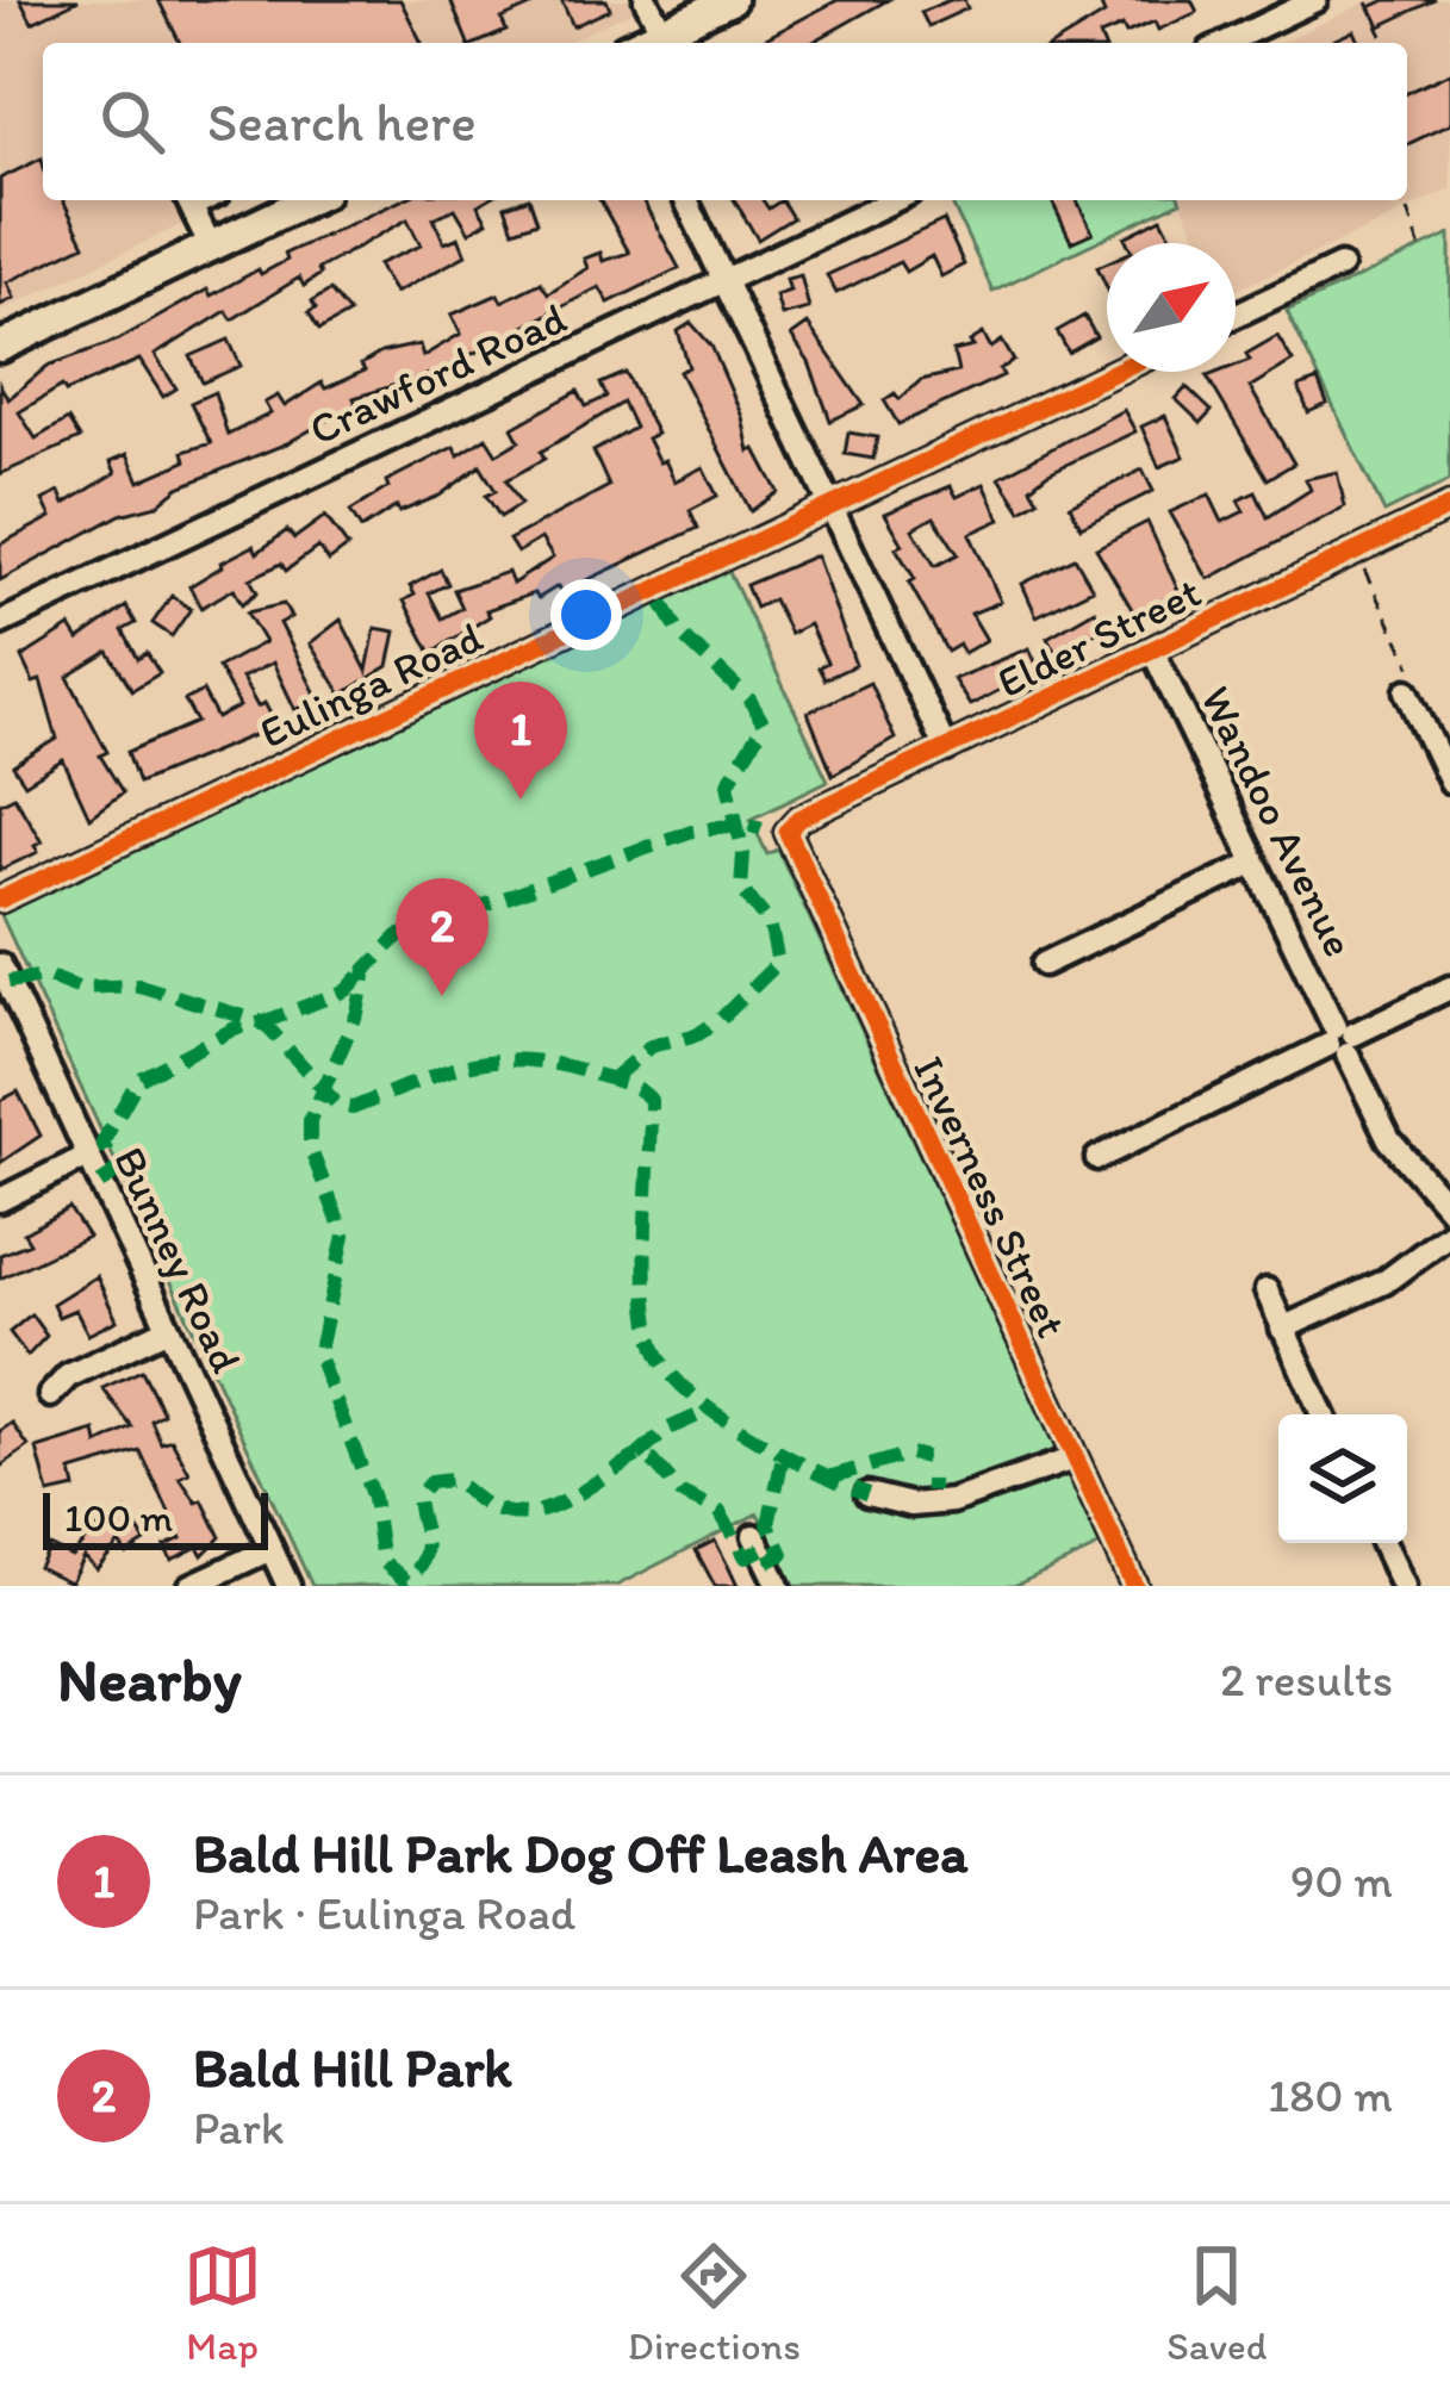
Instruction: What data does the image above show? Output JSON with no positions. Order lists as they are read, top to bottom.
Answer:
{
  "streets": {
    "street": [
      "Crawford Road",
      "Elder Street",
      "Eulinga Road",
      "Wandoo Avenue",
      "Inverness Street",
      "Bunney Road"
    ]
  },
  "crossings": [
    ["Elder Street", "Wandoo Avenue"],
    ["Elder Street", "Inverness Street"]
  ],
  "scale_bar": "100 m",
  "north": "top right",
  "page": {
    "search": "Search here",
    "pins": ["1", "2"],
    "scale": "100 m",
    "heading": ["Nearby", "2 results"],
    "list": [
      {
        "mark": "1",
        "name": "Bald Hill Park Dog Off Leash Area",
        "note": "Park · Eulinga Road",
        "value": "90 m"
      },
      {
        "mark": "2",
        "name": "Bald Hill Park",
        "note": "Park",
        "value": "180 m"
      }
    ],
    "nav": ["Map", "Directions", "Saved"]
  }
}
